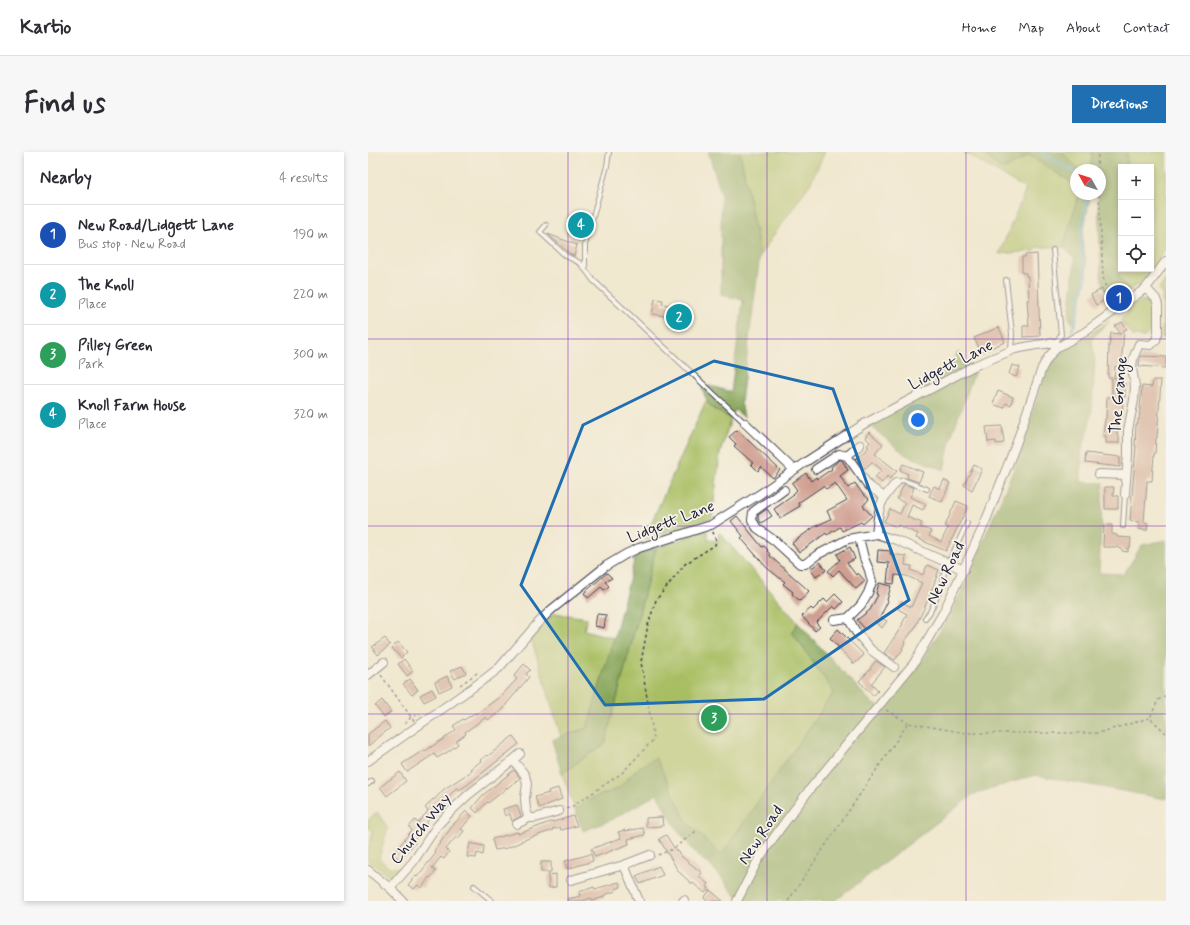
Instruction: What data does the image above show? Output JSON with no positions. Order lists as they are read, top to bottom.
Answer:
{
  "streets": {
    "street": [
      "Lidgett Lane",
      "The Grange",
      "New Road",
      "Church Way"
    ]
  },
  "crossings": [
    ["Lidgett Lane", "New Road"],
    ["The Grange", "New Road"]
  ],
  "north": "top left",
  "page": {
    "header": "Kartio",
    "nav": [
      "Home",
      "Map",
      "About",
      "Contact"
    ],
    "buttons": "Directions",
    "title": "Find us",
    "heading": ["Nearby", "4 results"],
    "map_buttons": ["+", "−"],
    "list": [
      {
        "mark": "1",
        "name": "New Road/Lidgett Lane",
        "note": "Bus stop · New Road",
        "value": "190 m"
      },
      {
        "mark": "2",
        "name": "The Knoll",
        "note": "Place",
        "value": "220 m"
      },
      {
        "mark": "3",
        "name": "Pilley Green",
        "note": "Park",
        "value": "300 m"
      },
      {
        "mark": "4",
        "name": "Knoll Farm House",
        "note": "Place",
        "value": "320 m"
      }
    ],
    "pins": [
      "4",
      "1",
      "2",
      "3"
    ]
  }
}
